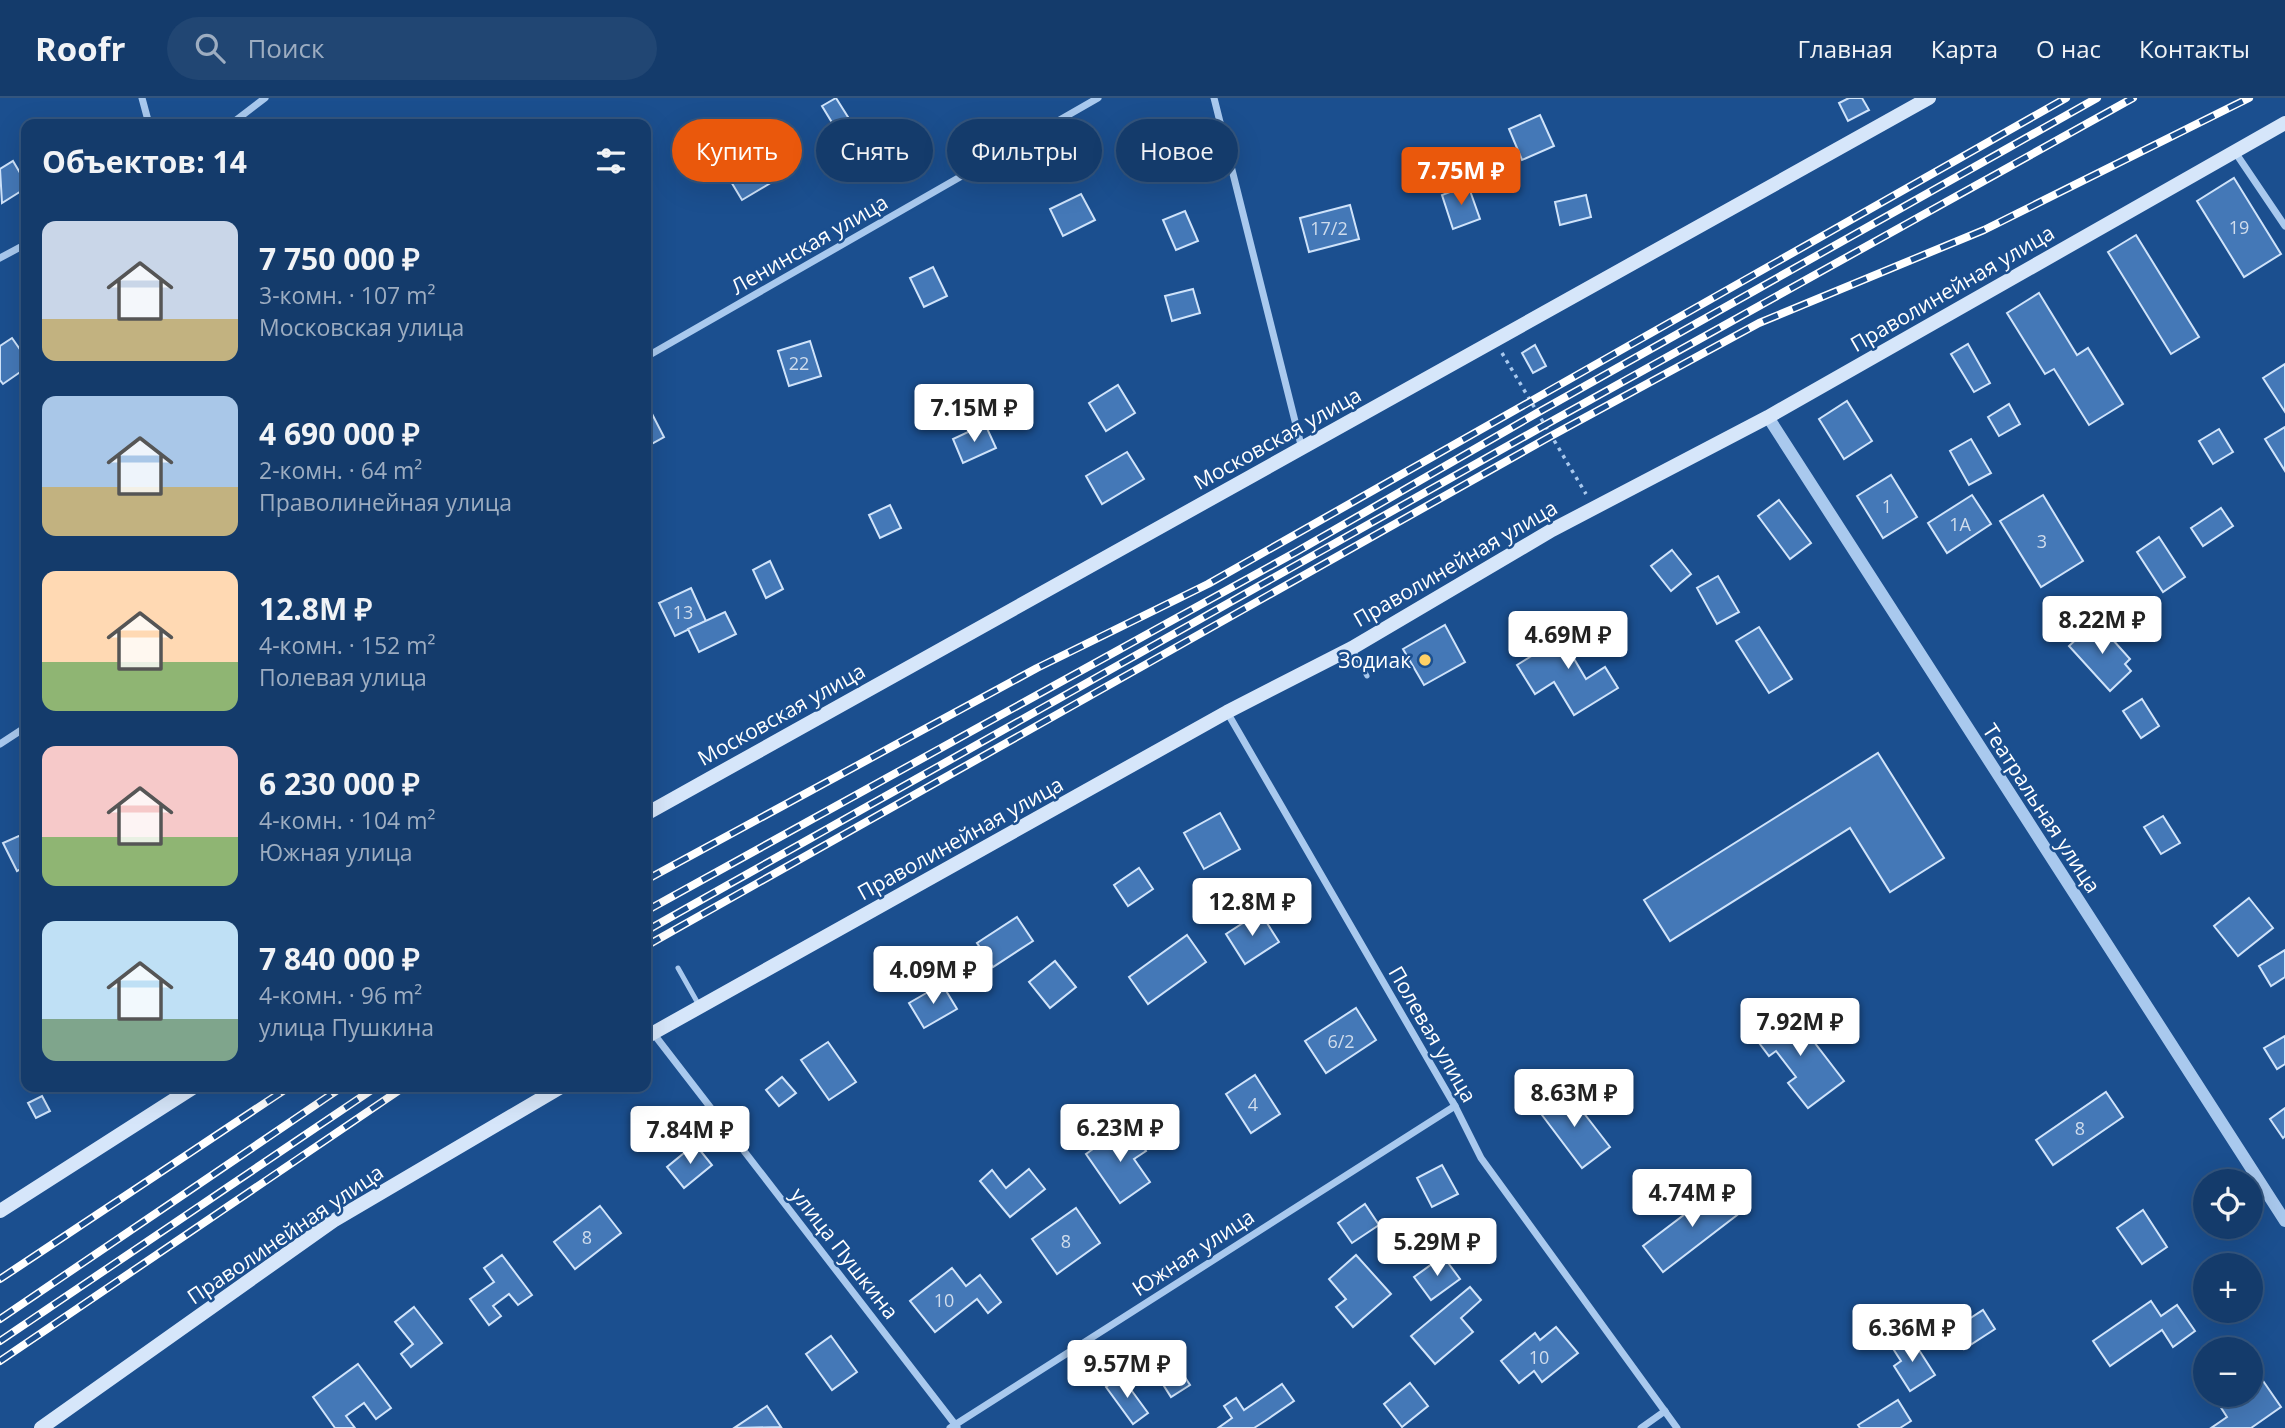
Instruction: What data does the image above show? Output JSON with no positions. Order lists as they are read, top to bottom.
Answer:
{
  "streets": {
    "main road": ["Праволинейная улица", "Московская улица"],
    "street": [
      "Ленинская улица",
      "Театральная улица",
      "Полевая улица",
      "Южная улица",
      "улица Пушкина"
    ]
  },
  "crossings": [
    ["Праволинейная улица", "Театральная улица"],
    ["Праволинейная улица", "Полевая улица"],
    ["Полевая улица", "Южная улица"],
    ["Южная улица", "улица Пушкина"]
  ],
  "places": ["Зодиак"],
  "house_numbers": [
    "19",
    "17/2",
    "22",
    "1",
    "1А",
    "3",
    "13",
    "6/2",
    "4",
    "8",
    "8",
    "8",
    "10",
    "10"
  ],
  "page": {
    "header": "Roofr",
    "search": "Поиск",
    "nav": [
      "Главная",
      "Карта",
      "О нас",
      "Контакты"
    ],
    "chip": [
      "Купить",
      "Снять",
      "Фильтры",
      "Новое"
    ],
    "heading": "Объектов: 14",
    "price": [
      "7.75M ₽",
      "7.15M ₽",
      "8.22M ₽",
      "4.69M ₽",
      "12.8M ₽",
      "4.09M ₽",
      "7.92M ₽",
      "8.63M ₽",
      "6.23M ₽",
      "7.84M ₽",
      "4.74M ₽",
      "5.29M ₽",
      "6.36M ₽",
      "9.57M ₽"
    ],
    "list": [
      {
        "name": "7 750 000 ₽",
        "note": "3-комн. · 107 m² · Московская улица"
      },
      {
        "name": "4 690 000 ₽",
        "note": "2-комн. · 64 m² · Праволинейная улица"
      },
      {
        "name": "12.8M ₽",
        "note": "4-комн. · 152 m² · Полевая улица"
      },
      {
        "name": "6 230 000 ₽",
        "note": "4-комн. · 104 m² · Южная улица"
      },
      {
        "name": "7 840 000 ₽",
        "note": "4-комн. · 96 m² · улица Пушкина"
      }
    ],
    "map_buttons": ["+", "−"]
  }
}
